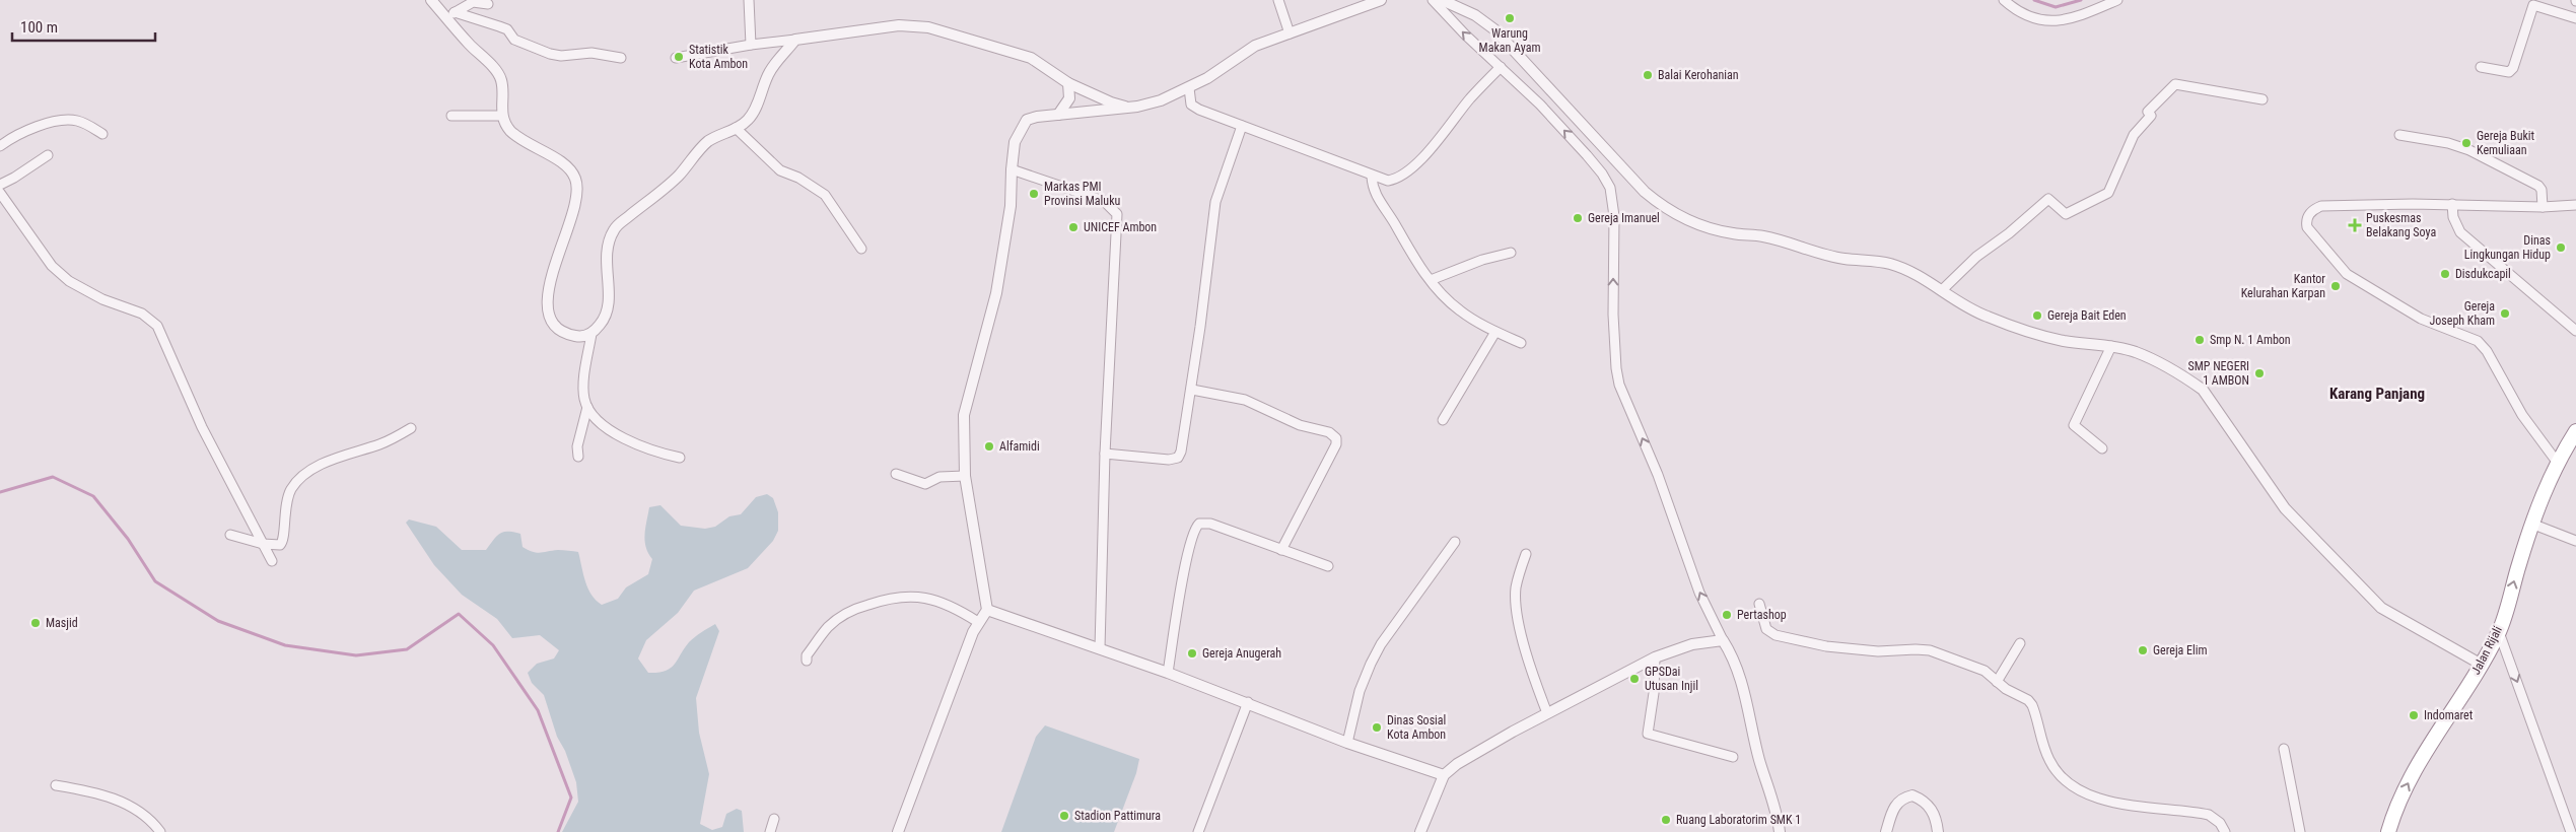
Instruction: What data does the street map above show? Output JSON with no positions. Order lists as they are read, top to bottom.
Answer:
{
  "streets": {
    "highway": ["Jalan Rijali"]
  },
  "one_way": ["Jalan Rijali"],
  "districts": ["Karang Panjang"],
  "places": {
    "other": [
      "Warung Makan Ayam",
      "Statistik Kota Ambon",
      "Balai Kerohanian",
      "Gereja Bukit Kemuliaan",
      "Markas PMI Provinsi Maluku",
      "Gereja Imanuel",
      "UNICEF Ambon",
      "Dinas Lingkungan Hidup",
      "Disdukcapil",
      "Kantor Kelurahan Karpan",
      "Gereja Joseph Kham",
      "Gereja Bait Eden",
      "Smp N. 1 Ambon",
      "SMP NEGERI 1 AMBON",
      "Alfamidi",
      "Pertashop",
      "Masjid",
      "Gereja Elim",
      "Gereja Anugerah",
      "GPSDai Utusan Injil",
      "Indomaret",
      "Dinas Sosial Kota Ambon",
      "Stadion Pattimura",
      "Ruang Laboratorim SMK 1"
    ],
    "health": ["Puskesmas Belakang Soya"]
  },
  "scale_bar": "100 m"
}
